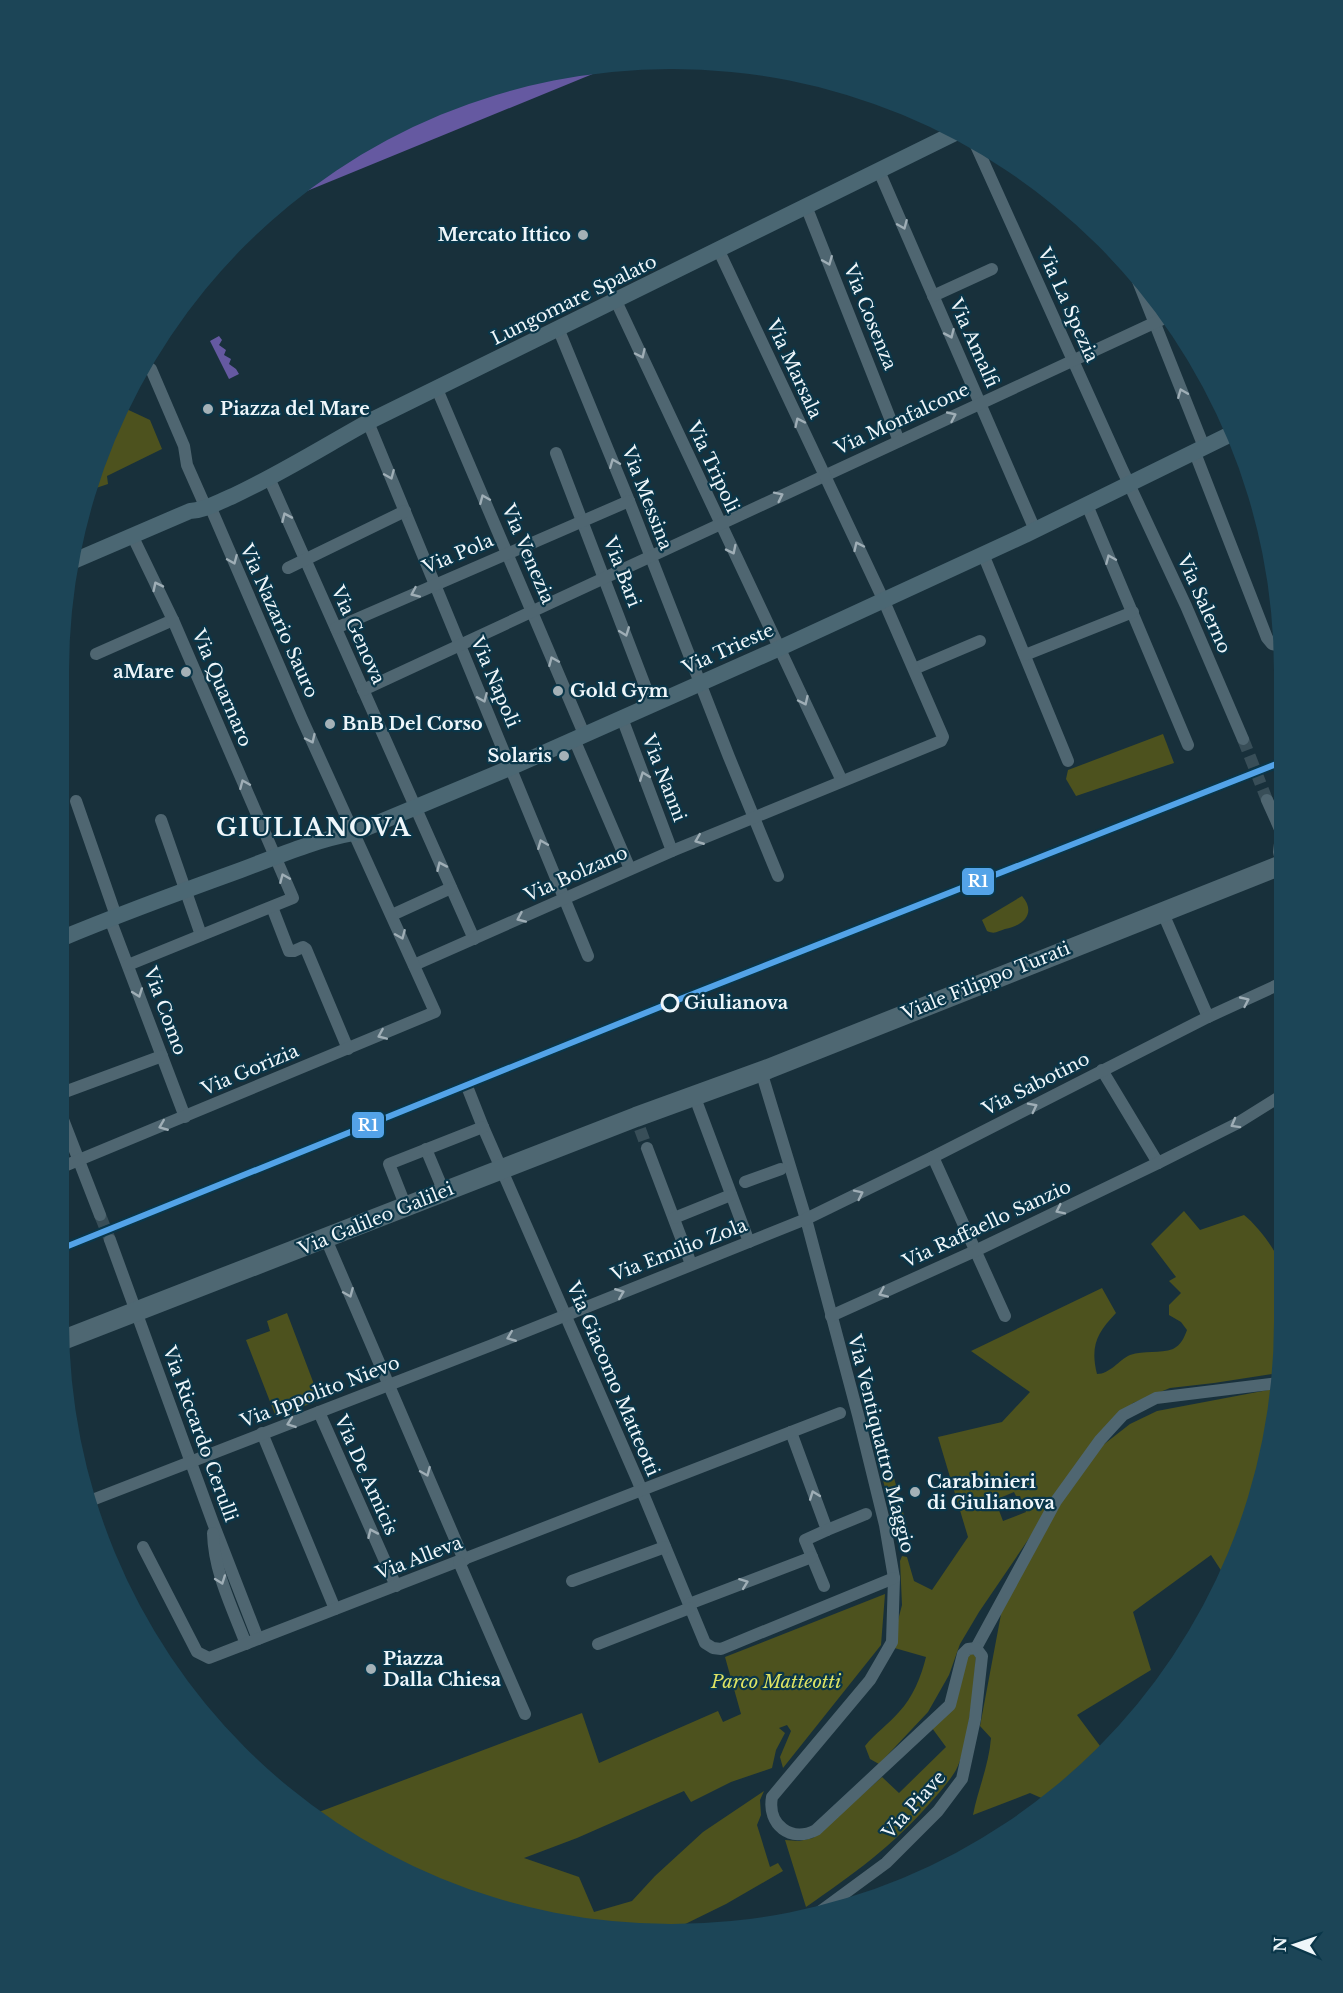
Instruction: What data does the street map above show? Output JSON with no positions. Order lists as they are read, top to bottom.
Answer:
{
  "streets": {
    "main road": ["Viale Filippo Turati", "Via Galileo Galilei"],
    "street": [
      "Lungomare Spalato",
      "Via La Spezia",
      "Via Cosenza",
      "Via Amalfi",
      "Via Marsala",
      "Via Monfalcone",
      "Via Tripoli",
      "Via Messina",
      "Via Pola",
      "Via Venezia",
      "Via Bari",
      "Via Salerno",
      "Via Nazario Sauro",
      "Via Genova",
      "Via Trieste",
      "Via Napoli",
      "Via Quarnaro",
      "Via Nanni",
      "Via Bolzano",
      "Via Como",
      "Via Gorizia",
      "Via Sabotino",
      "Via Raffaello Sanzio",
      "Via Emilio Zola",
      "Via Giacomo Matteotti",
      "Via Ippolito Nievo",
      "Via Riccardo Cerulli",
      "Via Ventiquattro Maggio",
      "Via De Amicis",
      "Via Alleva",
      "Via Piave"
    ]
  },
  "crossings": [
    ["Lungomare Spalato", "Via Cosenza"],
    ["Lungomare Spalato", "Via Amalfi"],
    ["Lungomare Spalato", "Via Marsala"],
    ["Lungomare Spalato", "Via Tripoli"],
    ["Lungomare Spalato", "Via Messina"],
    ["Lungomare Spalato", "Via Venezia"],
    ["Lungomare Spalato", "Via Nazario Sauro"],
    ["Lungomare Spalato", "Via Genova"],
    ["Lungomare Spalato", "Via Napoli"],
    ["Lungomare Spalato", "Via Quarnaro"],
    ["Via La Spezia", "Via Monfalcone"],
    ["Via La Spezia", "Via Salerno"],
    ["Via La Spezia", "Via Trieste"],
    ["Via Cosenza", "Via Monfalcone"],
    ["Via Amalfi", "Via Monfalcone"],
    ["Via Amalfi", "Via Trieste"],
    ["Via Marsala", "Via Monfalcone"],
    ["Via Marsala", "Via Trieste"],
    ["Via Marsala", "Via Bolzano"],
    ["Via Monfalcone", "Via Tripoli"],
    ["Via Monfalcone", "Via Messina"],
    ["Via Monfalcone", "Via Venezia"],
    ["Via Monfalcone", "Via Bari"],
    ["Via Monfalcone", "Via Genova"],
    ["Via Monfalcone", "Via Napoli"],
    ["Via Tripoli", "Via Trieste"],
    ["Via Tripoli", "Via Bolzano"],
    ["Via Messina", "Via Pola"],
    ["Via Messina", "Via Trieste"],
    ["Via Pola", "Via Venezia"],
    ["Via Pola", "Via Bari"],
    ["Via Pola", "Via Genova"],
    ["Via Pola", "Via Napoli"],
    ["Via Venezia", "Via Trieste"],
    ["Via Venezia", "Via Bolzano"],
    ["Via Bari", "Via Trieste"],
    ["Via Salerno", "Via Trieste"],
    ["Via Nazario Sauro", "Via Trieste"],
    ["Via Nazario Sauro", "Via Bolzano"],
    ["Via Nazario Sauro", "Via Gorizia"],
    ["Via Genova", "Via Trieste"],
    ["Via Genova", "Via Bolzano"],
    ["Via Trieste", "Via Napoli"],
    ["Via Trieste", "Via Quarnaro"],
    ["Via Trieste", "Via Nanni"],
    ["Via Trieste", "Via Como"],
    ["Via Napoli", "Via Bolzano"],
    ["Via Nanni", "Via Bolzano"],
    ["Viale Filippo Turati", "Via Galileo Galilei"],
    ["Viale Filippo Turati", "Via Ventiquattro Maggio"],
    ["Via Como", "Via Gorizia"],
    ["Via Sabotino", "Via Emilio Zola"],
    ["Via Sabotino", "Via Ventiquattro Maggio"],
    ["Via Galileo Galilei", "Via Giacomo Matteotti"],
    ["Via Galileo Galilei", "Via Riccardo Cerulli"],
    ["Via Raffaello Sanzio", "Via Ventiquattro Maggio"],
    ["Via Emilio Zola", "Via Giacomo Matteotti"],
    ["Via Emilio Zola", "Via Ippolito Nievo"],
    ["Via Emilio Zola", "Via Ventiquattro Maggio"],
    ["Via Giacomo Matteotti", "Via Ippolito Nievo"],
    ["Via Giacomo Matteotti", "Via Ventiquattro Maggio"],
    ["Via Giacomo Matteotti", "Via Alleva"],
    ["Via Ippolito Nievo", "Via Riccardo Cerulli"],
    ["Via Ippolito Nievo", "Via De Amicis"],
    ["Via Riccardo Cerulli", "Via Alleva"],
    ["Via Ventiquattro Maggio", "Via Piave"],
    ["Via De Amicis", "Via Alleva"]
  ],
  "one_way": [
    "Via Cosenza",
    "Via Amalfi",
    "Via Marsala",
    "Via Tripoli",
    "Via Messina",
    "Via Venezia",
    "Via Bari",
    "Via Nazario Sauro",
    "Via Genova",
    "Via Sabotino",
    "Via Raffaello Sanzio",
    "Via Emilio Zola",
    "Via Ippolito Nievo"
  ],
  "districts": ["GIULIANOVA"],
  "parks": ["Parco Matteotti"],
  "places": [
    "Mercato Ittico",
    "Piazza del Mare",
    "aMare",
    "Gold Gym",
    "BnB Del Corso",
    "Solaris",
    "Giulianova",
    "Carabinieri di Giulianova",
    "Piazza Dalla Chiesa"
  ],
  "lines": ["transit line R1"],
  "north": "left"
}
